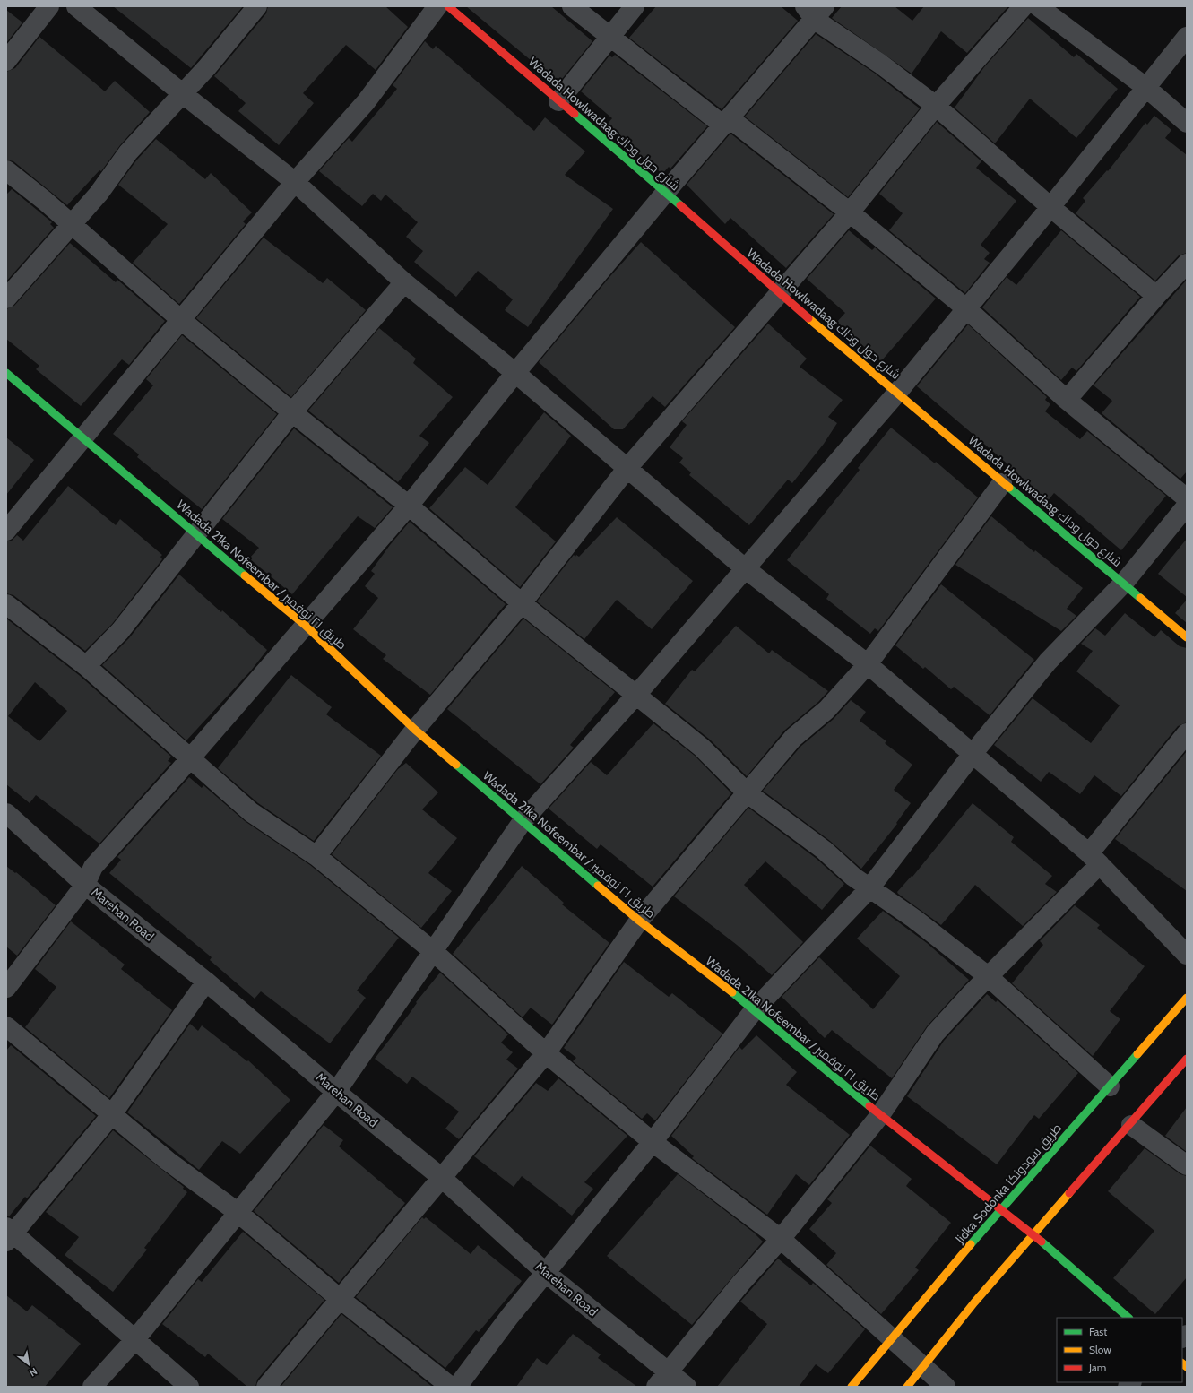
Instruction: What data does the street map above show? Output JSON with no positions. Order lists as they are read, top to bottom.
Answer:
{
  "streets": {
    "street": [
      "Wadada Howlwadaag شارع حول وداك",
      "Wadada 21ka Nofeembar / طريق ٢١ نوفمبر",
      "Marehan Road",
      "Jidka Sodonka طريق سودونكا"
    ]
  },
  "crossings": [
    ["Wadada 21ka Nofeembar / طريق ٢١ نوفمبر", "Jidka Sodonka طريق سودونكا"]
  ],
  "legend": ["Fast", "Slow", "Jam"],
  "north": "bottom right"
}
